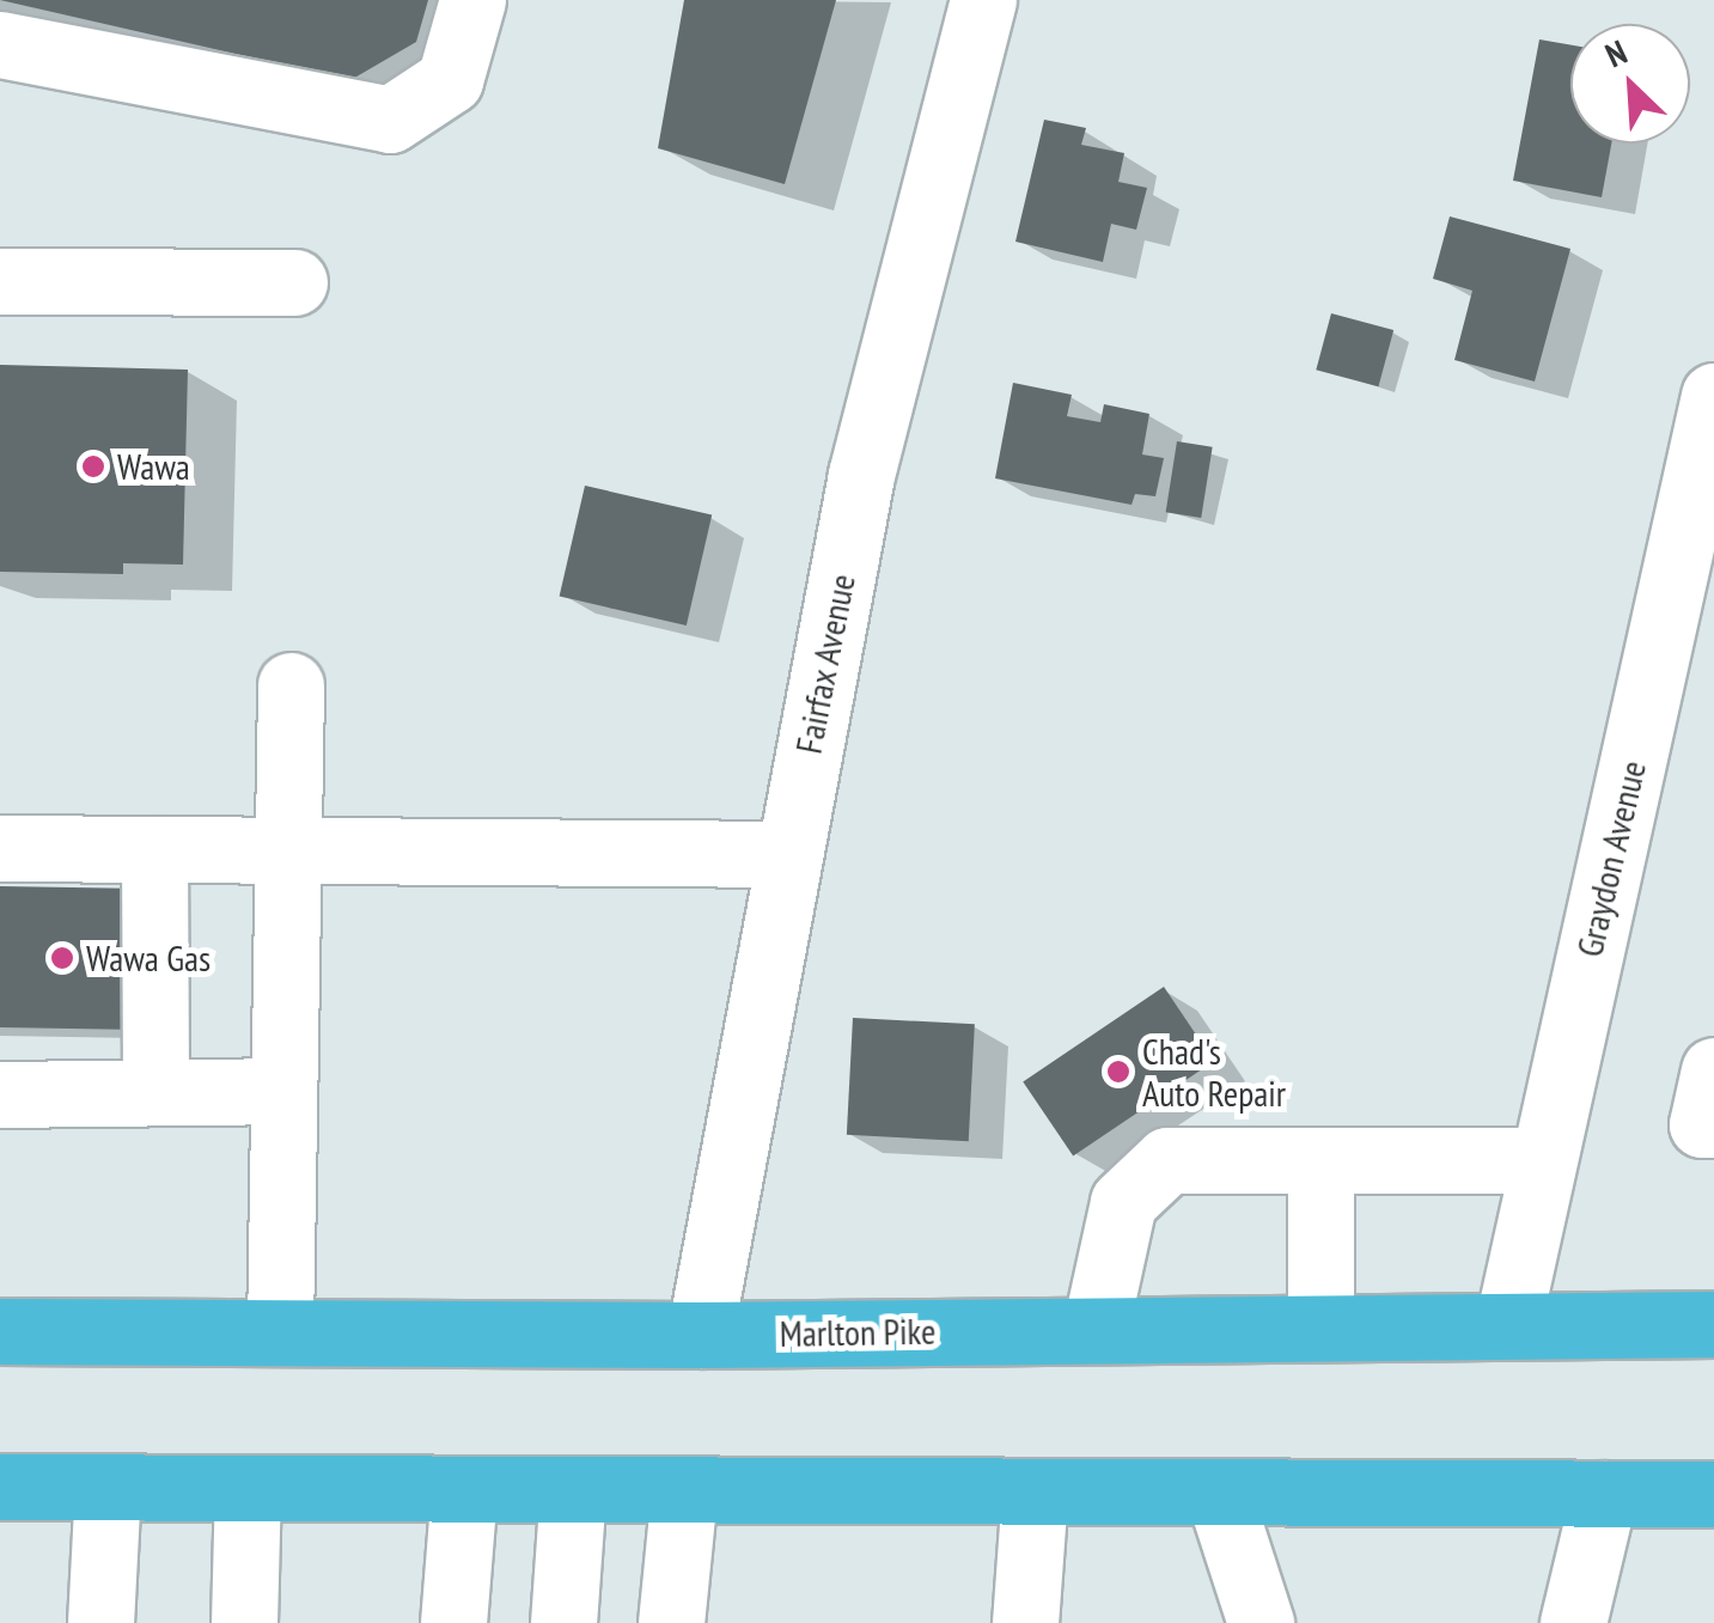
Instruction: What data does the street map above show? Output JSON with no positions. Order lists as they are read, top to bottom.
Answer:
{
  "streets": {
    "highway": ["Marlton Pike"],
    "street": ["Fairfax Avenue", "Graydon Avenue"]
  },
  "crossings": [
    ["Fairfax Avenue", "Marlton Pike"],
    ["Graydon Avenue", "Marlton Pike"]
  ],
  "places": ["Wawa", "Wawa Gas", "Chad's Auto Repair"],
  "north": "top left"
}
